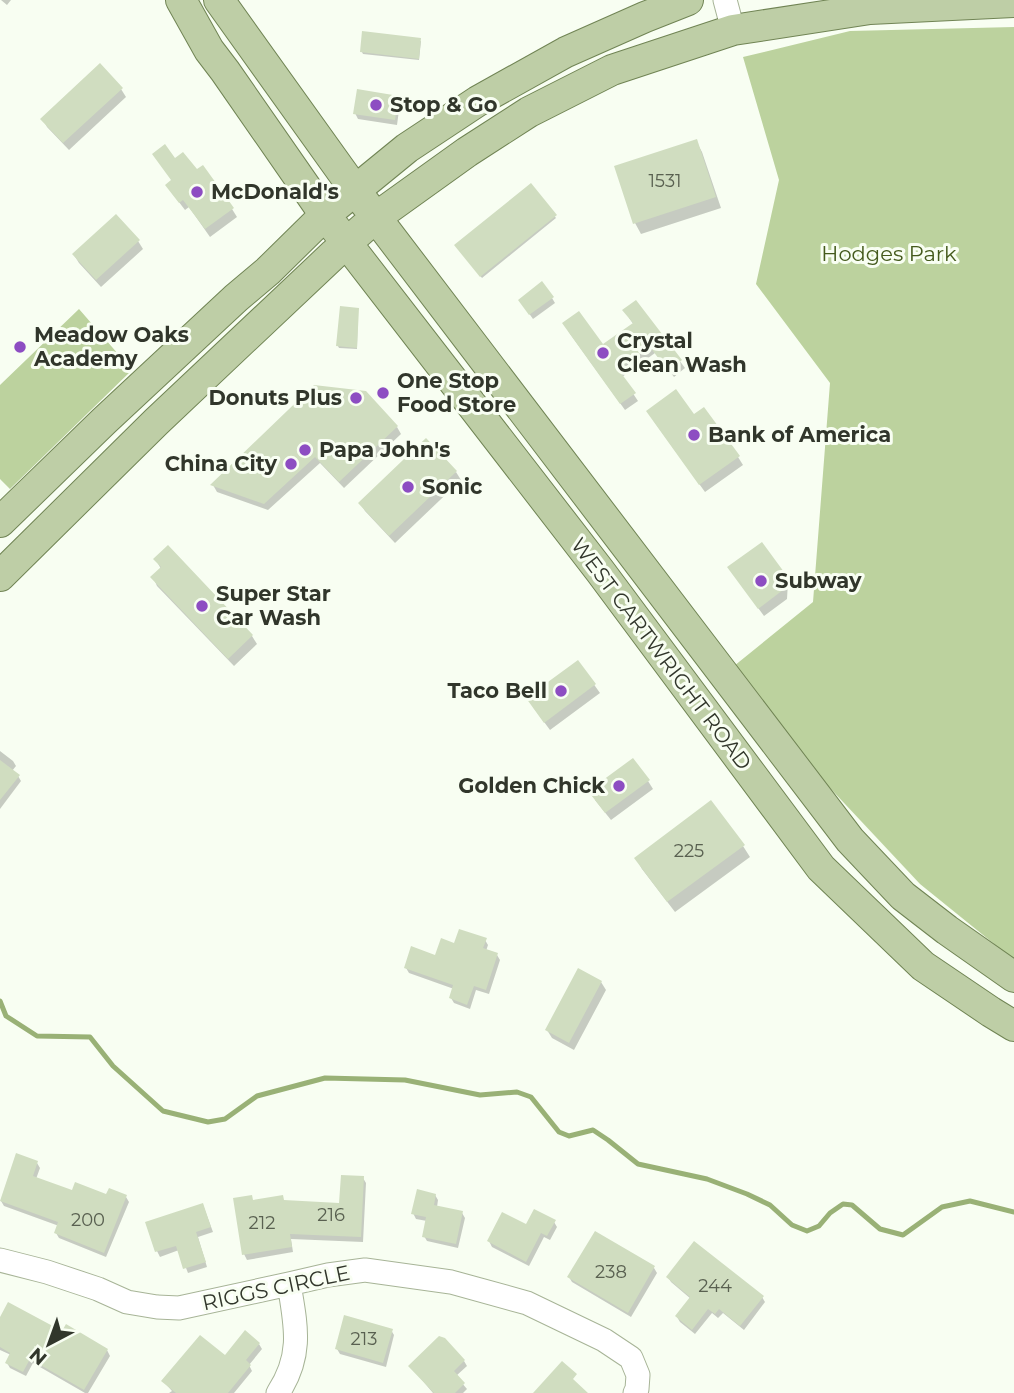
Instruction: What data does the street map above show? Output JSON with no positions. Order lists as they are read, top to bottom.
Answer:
{
  "streets": {
    "main road": ["WEST CARTWRIGHT ROAD"],
    "street": ["RIGGS CIRCLE"]
  },
  "parks": ["Hodges Park"],
  "places": [
    "Stop & Go",
    "McDonald's",
    "Meadow Oaks Academy",
    "Crystal Clean Wash",
    "One Stop Food Store",
    "Donuts Plus",
    "Bank of America",
    "Papa John's",
    "China City",
    "Sonic",
    "Subway",
    "Super Star Car Wash",
    "Taco Bell",
    "Golden Chick"
  ],
  "house_numbers": [
    "1531",
    "225",
    "216",
    "200",
    "212",
    "238",
    "244",
    "213"
  ],
  "north": "bottom left"
}
